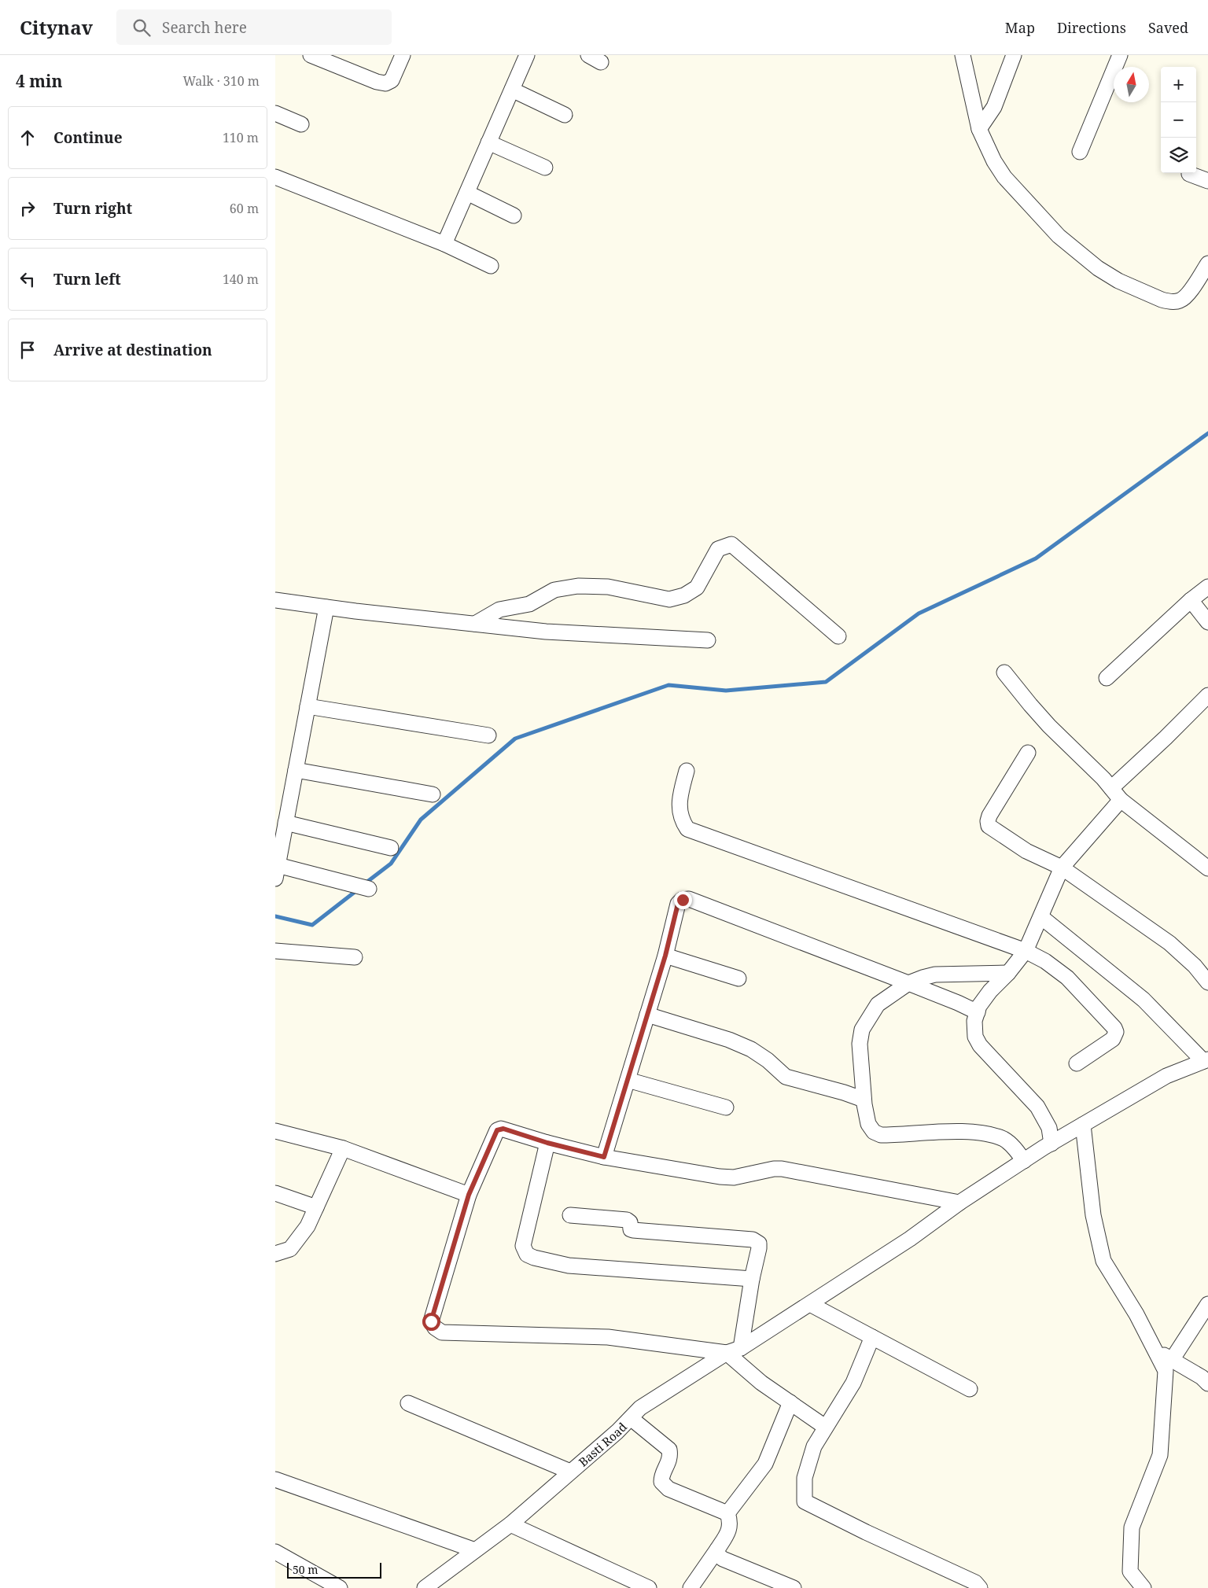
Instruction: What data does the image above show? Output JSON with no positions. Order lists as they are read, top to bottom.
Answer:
{
  "streets": {
    "street": ["Basti Road"]
  },
  "scale_bar": "50 m",
  "north": "top",
  "page": {
    "header": "Citynav",
    "search": "Search here",
    "nav": ["Map", "Directions", "Saved"],
    "heading": ["4 min", "Walk · 310 m"],
    "map_buttons": ["+", "−"],
    "list": [
      ["Continue", "110 m"],
      ["Turn right", "60 m"],
      ["Turn left", "140 m"],
      "Arrive at destination"
    ],
    "scale": "50 m"
  }
}
